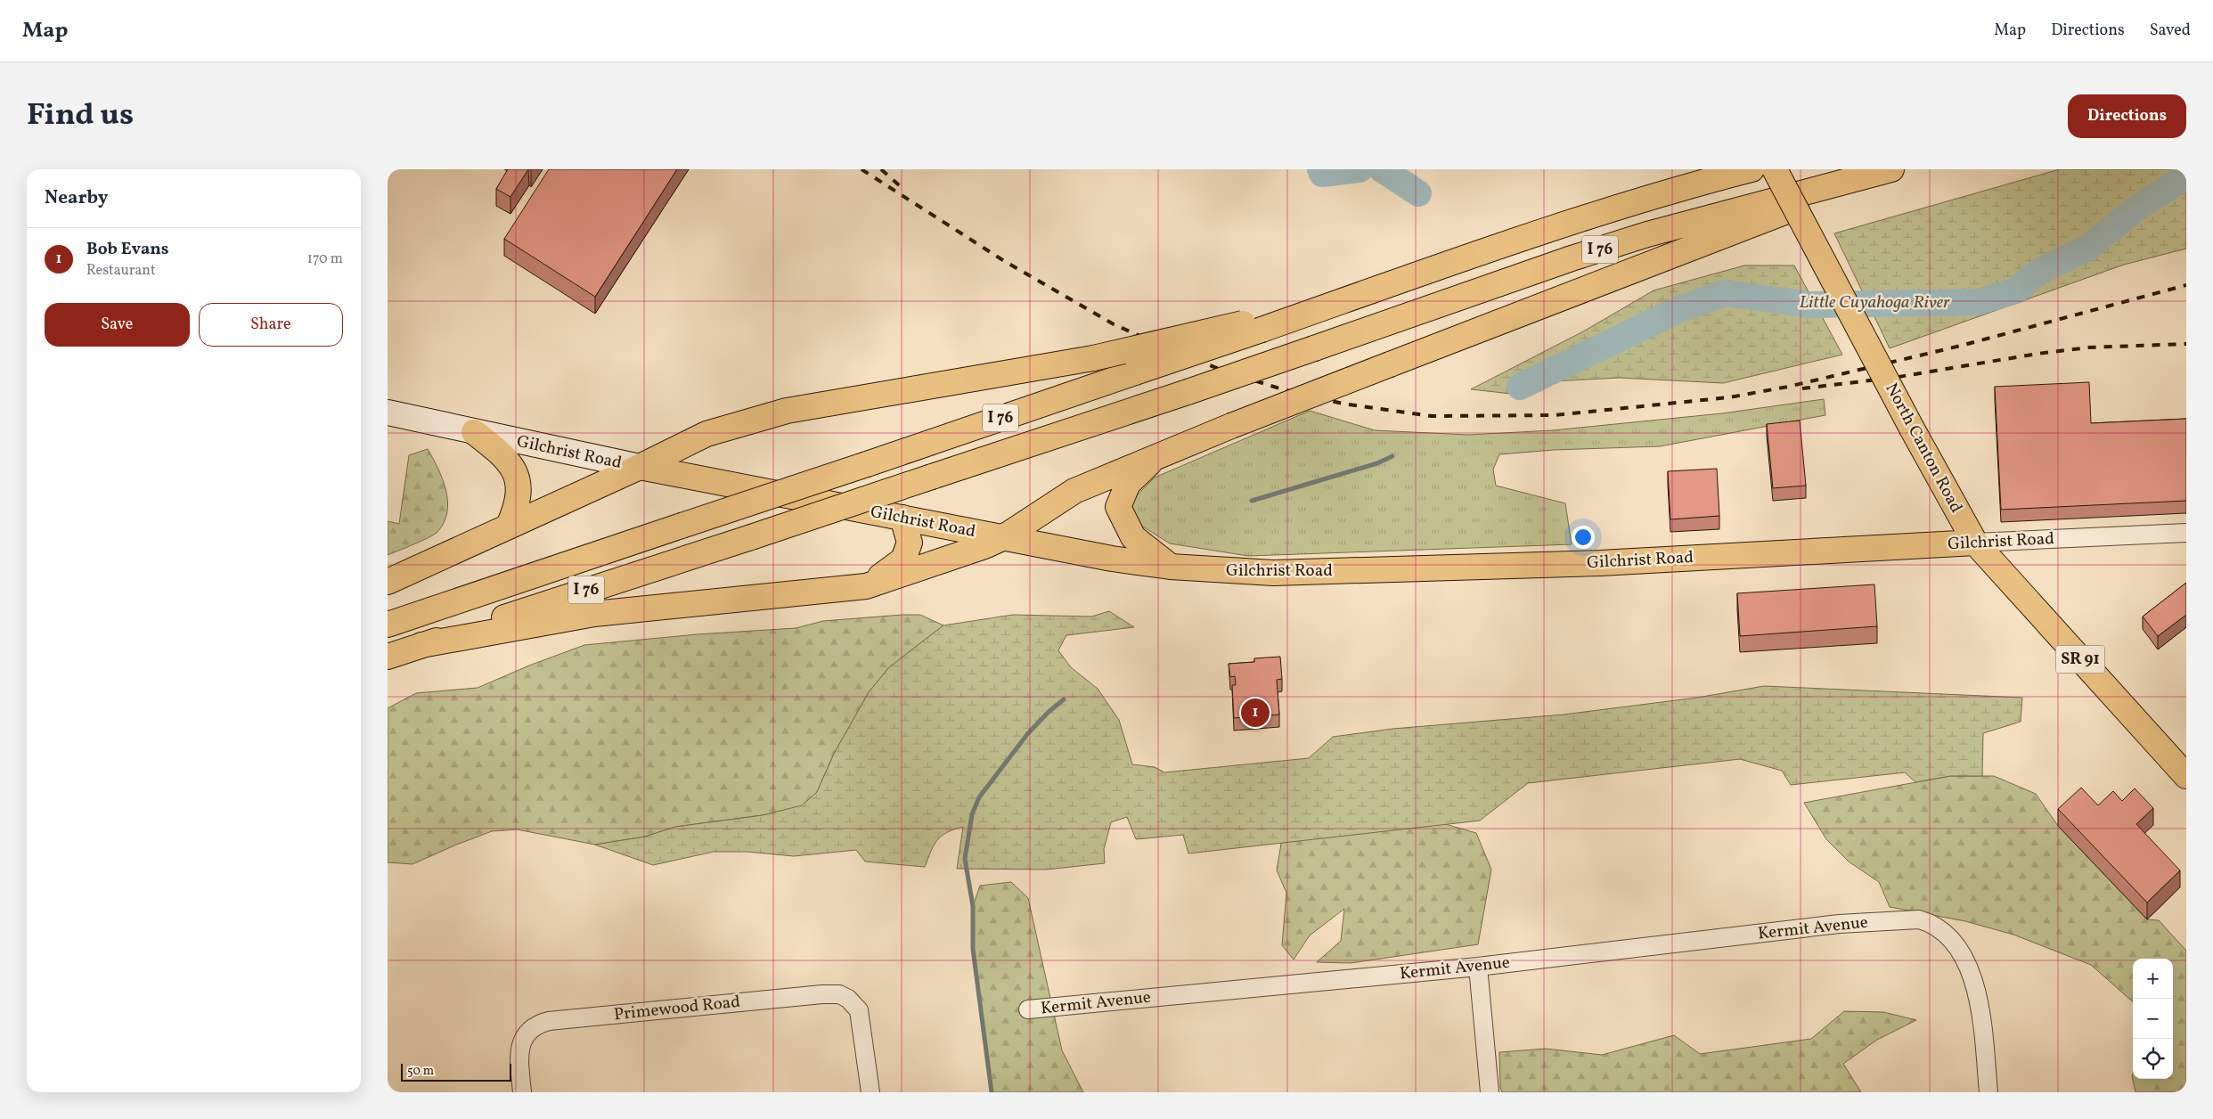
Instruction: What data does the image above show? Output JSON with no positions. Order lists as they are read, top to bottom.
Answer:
{
  "streets": {
    "main road": [
      "I 76",
      "North Canton Road",
      "Gilchrist Road",
      "SR 91"
    ],
    "street": ["Kermit Avenue", "Primewood Road"]
  },
  "crossings": [
    ["North Canton Road", "Gilchrist Road"]
  ],
  "water": ["Little Cuyahoga River"],
  "scale_bar": "50 m",
  "page": {
    "header": "Map",
    "nav": ["Map", "Directions", "Saved"],
    "title": "Find us",
    "buttons": [
      "Directions",
      ["Save", "Share"]
    ],
    "heading": "Nearby",
    "list": [
      {
        "mark": "1",
        "name": "Bob Evans",
        "note": "Restaurant",
        "value": "170 m"
      }
    ],
    "pins": "1",
    "map_buttons": ["+", "−"],
    "scale": "50 m"
  }
}
